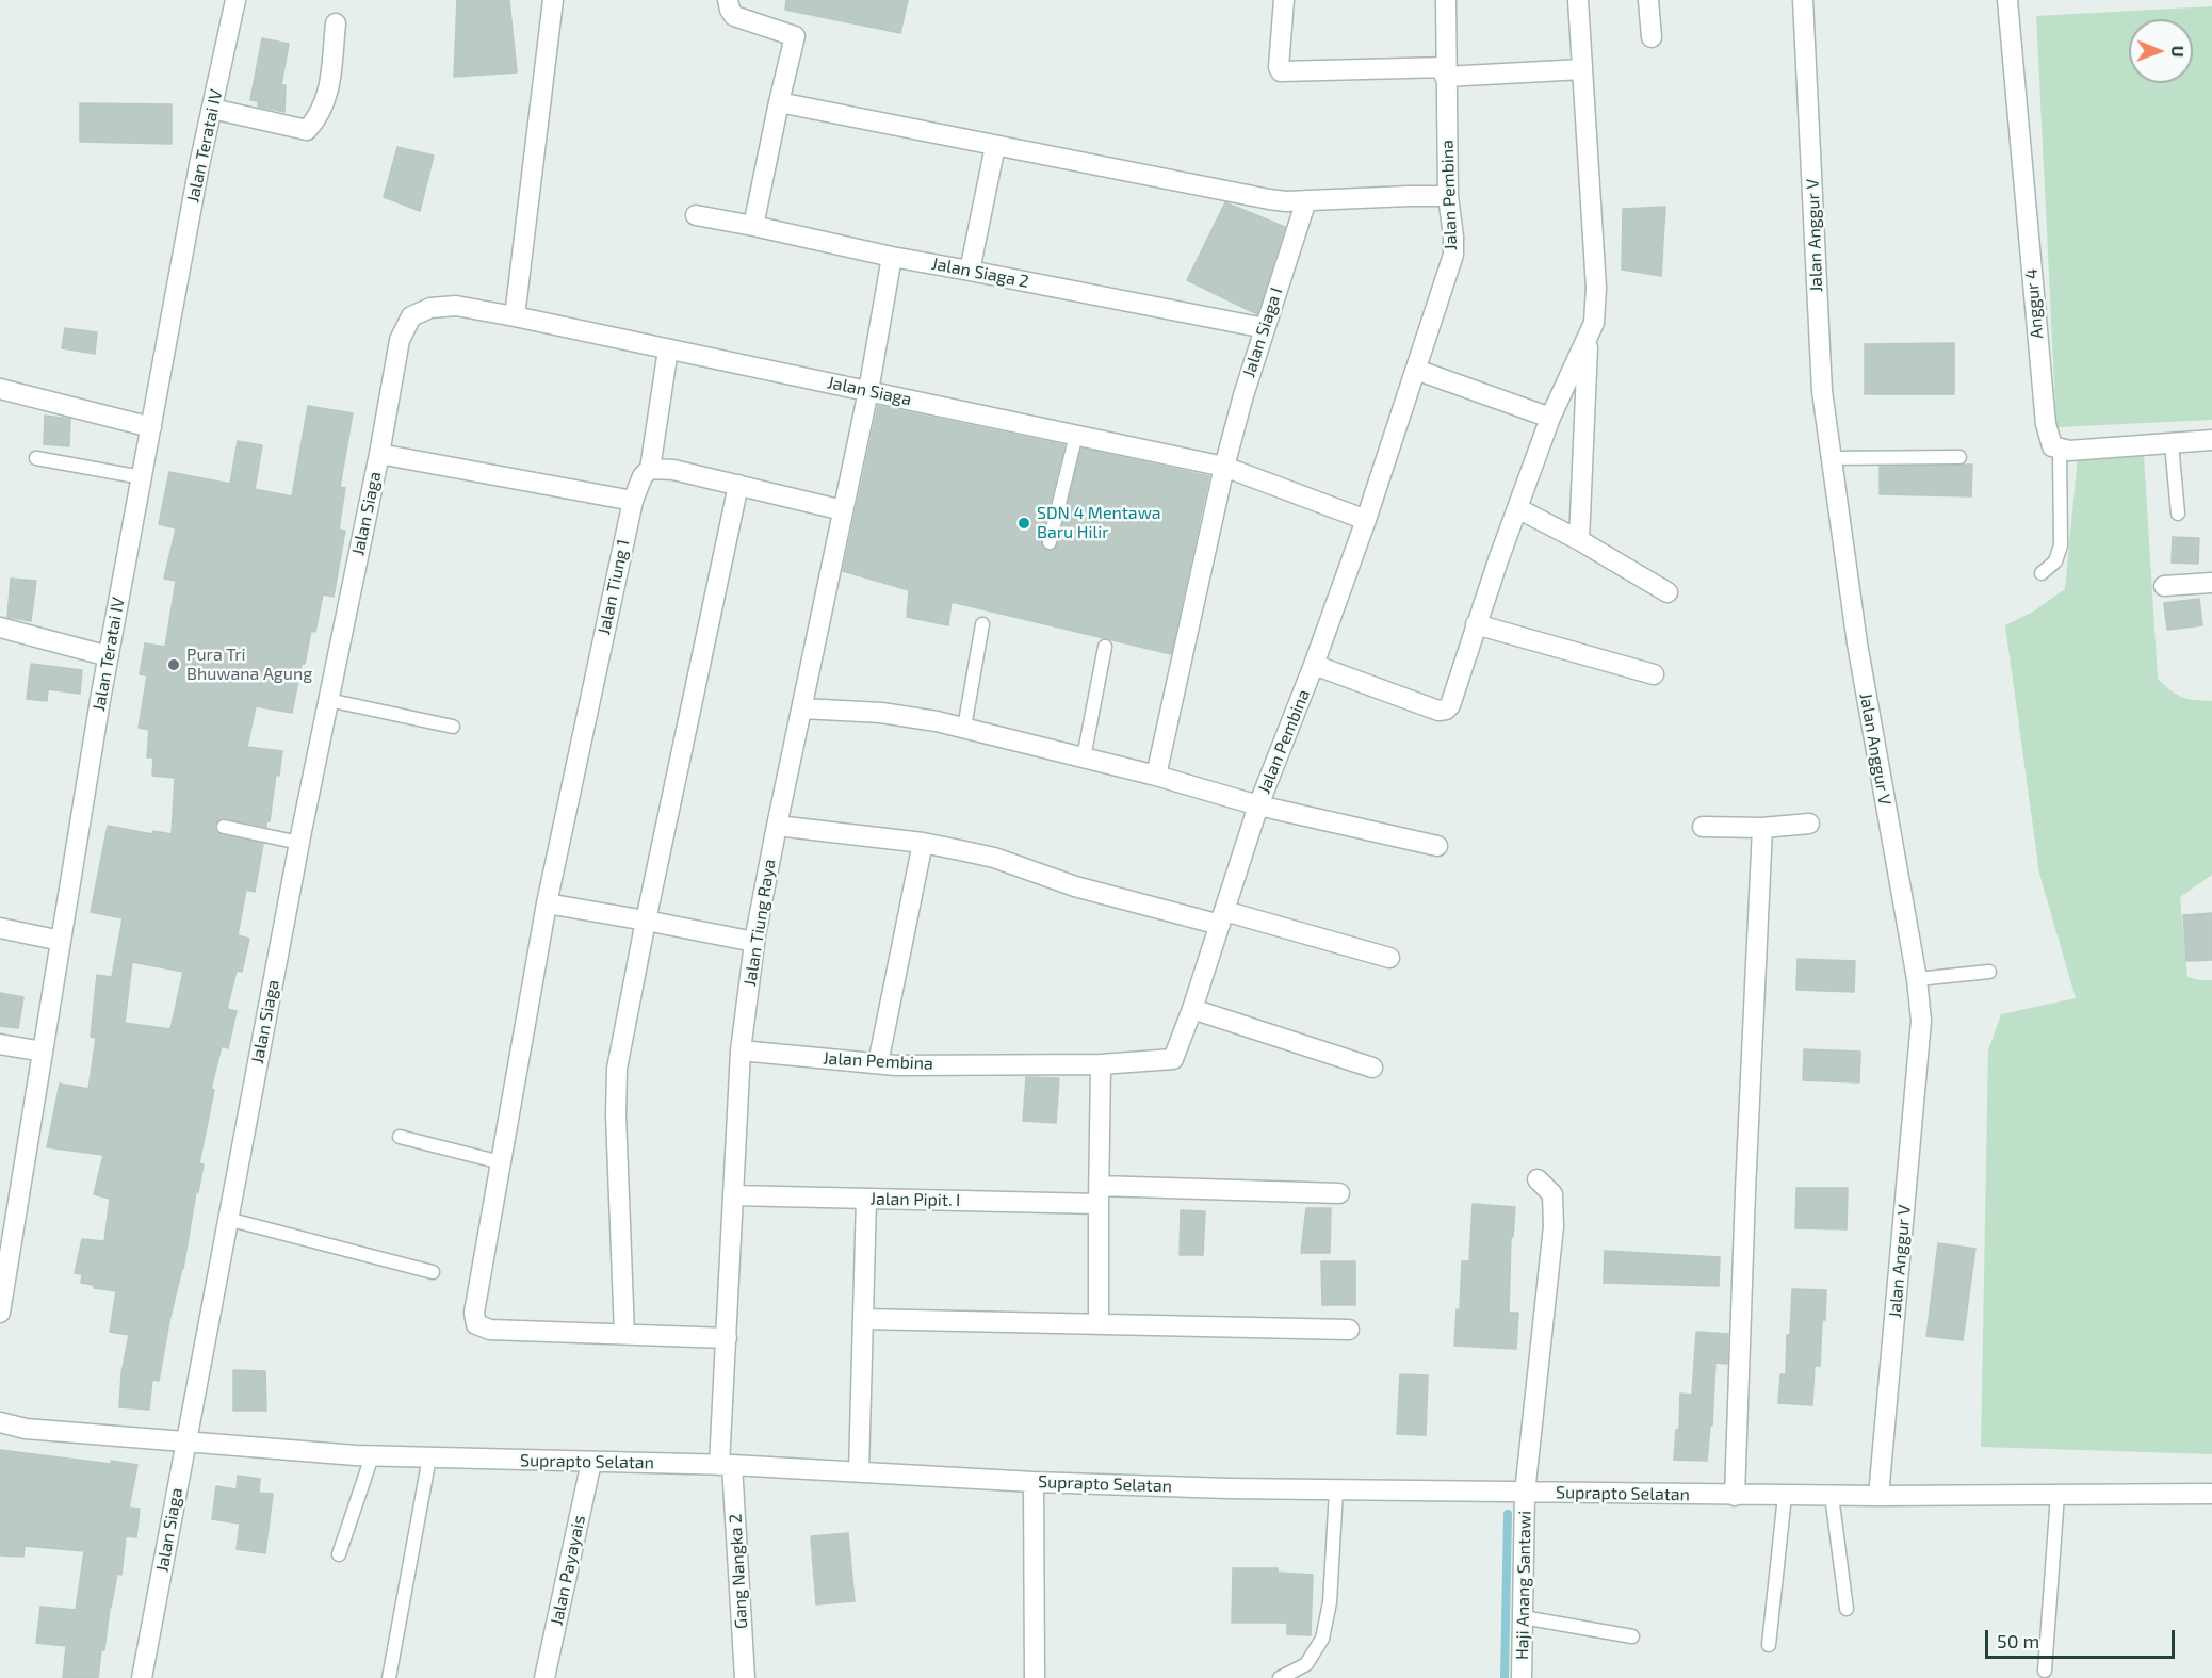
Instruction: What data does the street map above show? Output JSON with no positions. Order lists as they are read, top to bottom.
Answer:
{
  "streets": {
    "street": [
      "Jalan Teratai IV",
      "Jalan Pembina",
      "Jalan Anggur V",
      "Jalan Siaga 2",
      "Anggur 4",
      "Jalan Siaga I",
      "Jalan Siaga",
      "Jalan Tiung 1",
      "Jalan Tiung Raya",
      "Jalan Pipit. I",
      "Suprapto Selatan",
      "Jalan Payayais",
      "Gang Nangka 2",
      "Haji Anang Santawi"
    ]
  },
  "crossings": [
    ["Jalan Pembina", "Jalan Siaga"],
    ["Jalan Pembina", "Jalan Tiung Raya"],
    ["Jalan Anggur V", "Suprapto Selatan"],
    ["Jalan Siaga 2", "Jalan Siaga I"],
    ["Jalan Siaga 2", "Jalan Tiung Raya"],
    ["Jalan Siaga I", "Jalan Siaga"],
    ["Jalan Siaga", "Jalan Tiung Raya"],
    ["Jalan Siaga", "Suprapto Selatan"],
    ["Jalan Tiung Raya", "Jalan Pipit. I"],
    ["Jalan Tiung Raya", "Suprapto Selatan"],
    ["Jalan Tiung Raya", "Gang Nangka 2"],
    ["Suprapto Selatan", "Jalan Payayais"],
    ["Suprapto Selatan", "Gang Nangka 2"],
    ["Suprapto Selatan", "Haji Anang Santawi"]
  ],
  "places": ["SDN 4 Mentawa Baru Hilir", "Pura Tri Bhuwana Agung"],
  "scale_bar": "50 m",
  "north": "right"
}
